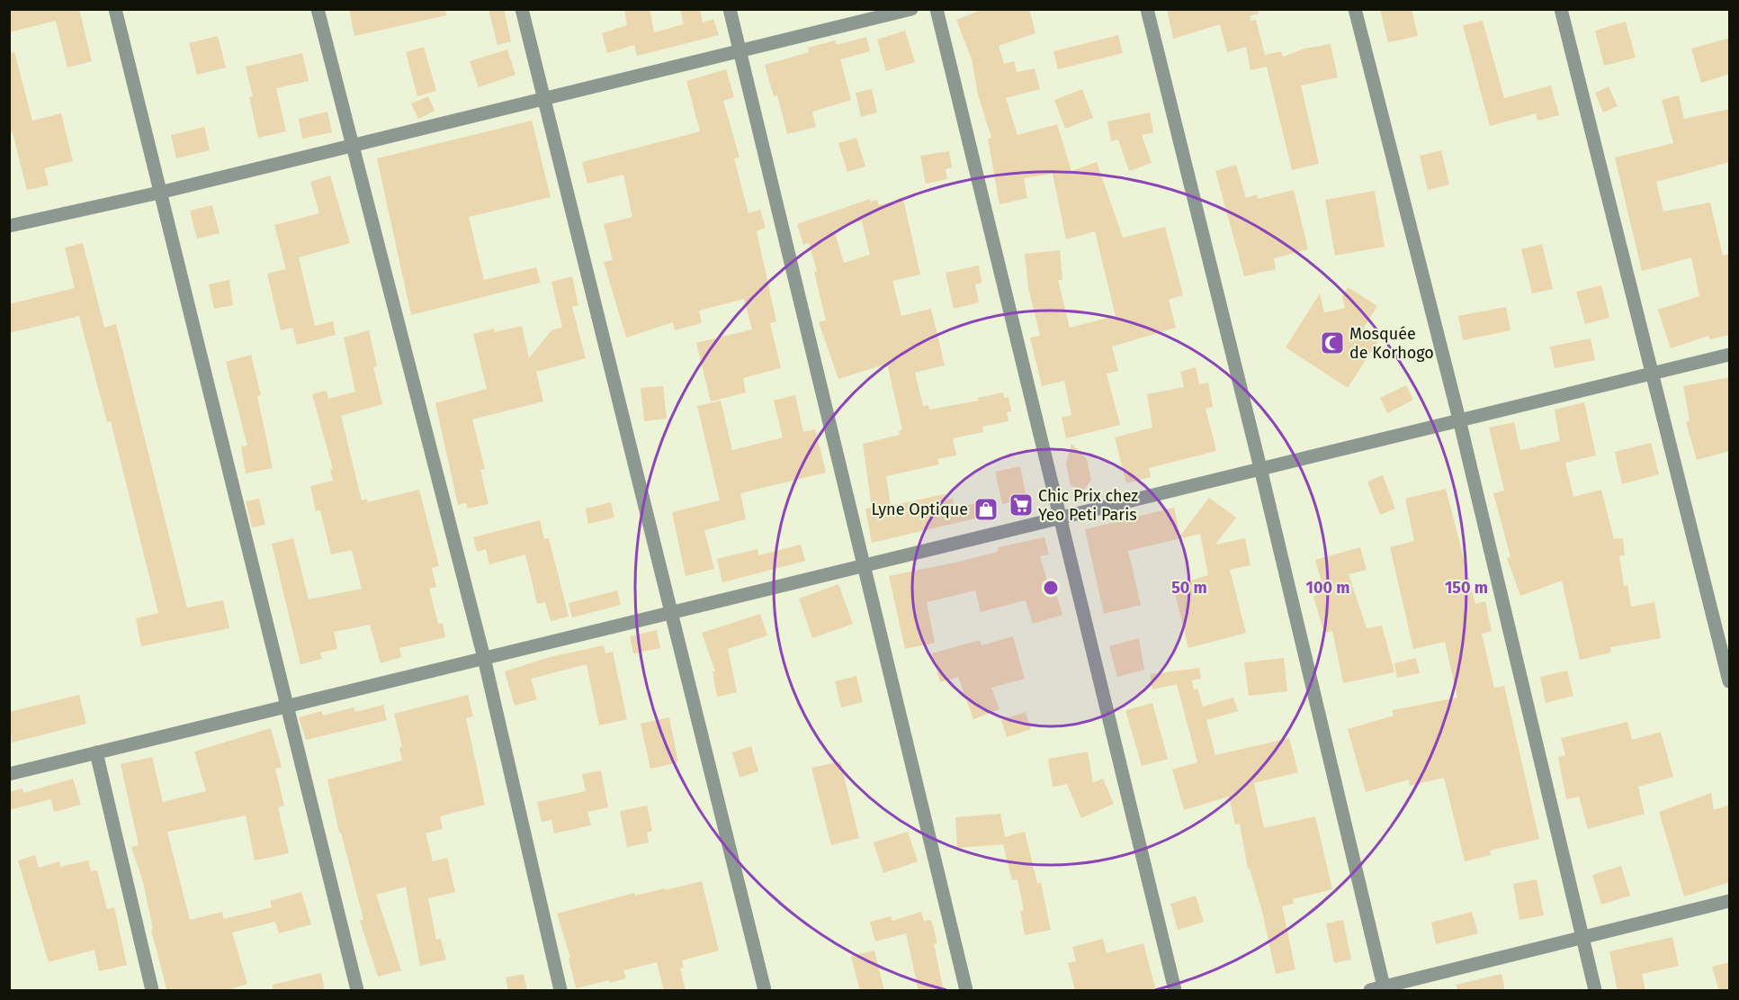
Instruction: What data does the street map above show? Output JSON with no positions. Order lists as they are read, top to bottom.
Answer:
{
  "places": {
    "mosque": ["Mosquée de Korhogo"],
    "supermarket": ["Chic Prix chez Yeo Peti Paris"],
    "shop": ["Lyne Optique"]
  },
  "rings": ["50 m", "100 m", "150 m"]
}
